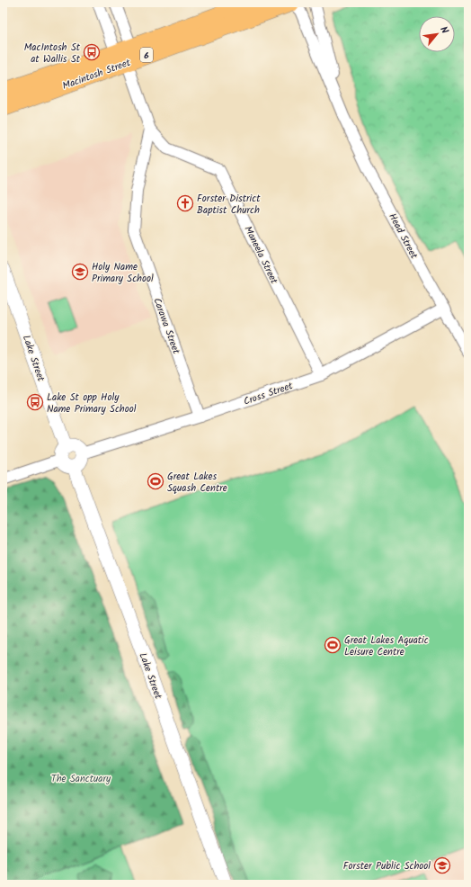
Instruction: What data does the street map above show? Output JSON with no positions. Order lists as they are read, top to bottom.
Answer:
{
  "streets": {
    "main road": ["6", "Macintosh Street"],
    "street": [
      "Head Street",
      "Maneela Street",
      "Carawa Street",
      "Lake Street",
      "Cross Street"
    ]
  },
  "crossings": [
    ["Macintosh Street", "Head Street"],
    ["Head Street", "Cross Street"],
    ["Maneela Street", "Carawa Street"],
    ["Maneela Street", "Cross Street"],
    ["Carawa Street", "Cross Street"],
    ["Lake Street", "Cross Street"]
  ],
  "parks": ["The Sanctuary"],
  "places": {
    "bus stop": ["MacIntosh St at Wallis St", "Lake St opp Holy Name Primary School"],
    "church": ["Forster District Baptist Church"],
    "school or university": ["Holy Name Primary School", "Forster Public School"],
    "sports": ["Great Lakes Squash Centre", "Great Lakes Aquatic Leisure Centre"]
  },
  "north": "top right"
}
